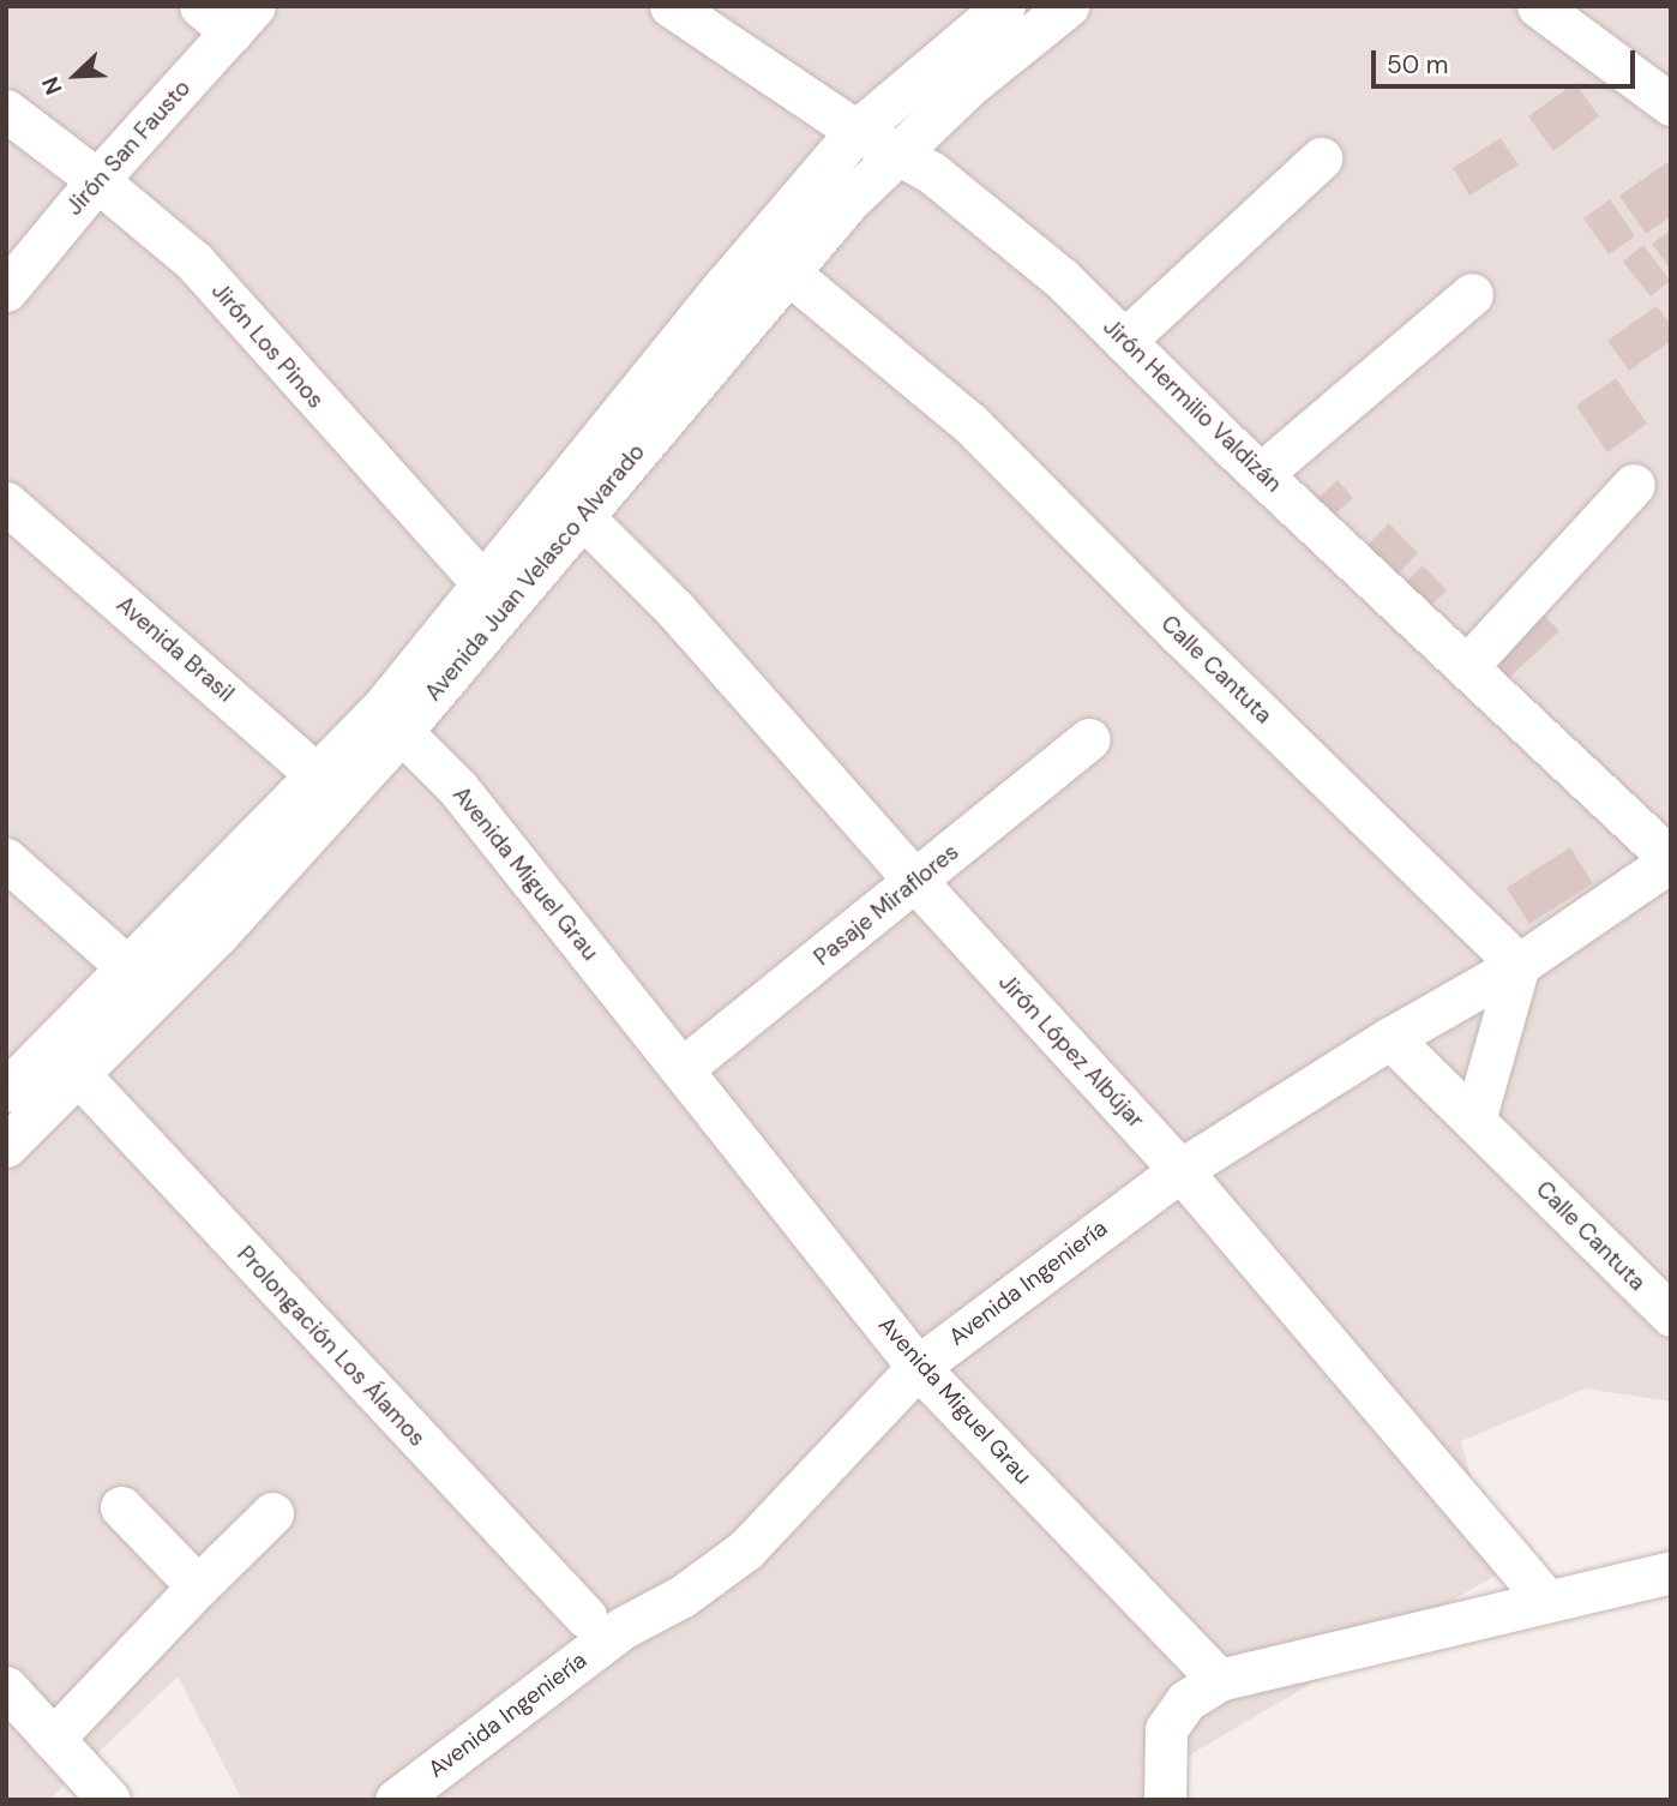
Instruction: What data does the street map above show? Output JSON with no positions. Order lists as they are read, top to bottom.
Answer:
{
  "streets": {
    "street": [
      "Jirón San Fausto",
      "Jirón Los Pinos",
      "Jirón Hermilio Valdizán",
      "Avenida Juan Velasco Alvarado",
      "Avenida Brasil",
      "Calle Cantuta",
      "Avenida Miguel Grau",
      "Pasaje Miraflores",
      "Jirón López Albújar",
      "Avenida Ingeniería",
      "Prolongación Los Álamos"
    ]
  },
  "crossings": [
    ["Jirón San Fausto", "Jirón Los Pinos"],
    ["Jirón Los Pinos", "Avenida Juan Velasco Alvarado"],
    ["Jirón Hermilio Valdizán", "Avenida Juan Velasco Alvarado"],
    ["Jirón Hermilio Valdizán", "Avenida Ingeniería"],
    ["Avenida Juan Velasco Alvarado", "Avenida Brasil"],
    ["Avenida Juan Velasco Alvarado", "Calle Cantuta"],
    ["Avenida Juan Velasco Alvarado", "Avenida Miguel Grau"],
    ["Avenida Juan Velasco Alvarado", "Jirón López Albújar"],
    ["Avenida Juan Velasco Alvarado", "Prolongación Los Álamos"],
    ["Calle Cantuta", "Avenida Ingeniería"],
    ["Avenida Miguel Grau", "Pasaje Miraflores"],
    ["Avenida Miguel Grau", "Avenida Ingeniería"],
    ["Pasaje Miraflores", "Jirón López Albújar"],
    ["Jirón López Albújar", "Avenida Ingeniería"]
  ],
  "scale_bar": "50 m",
  "north": "bottom left"
}
